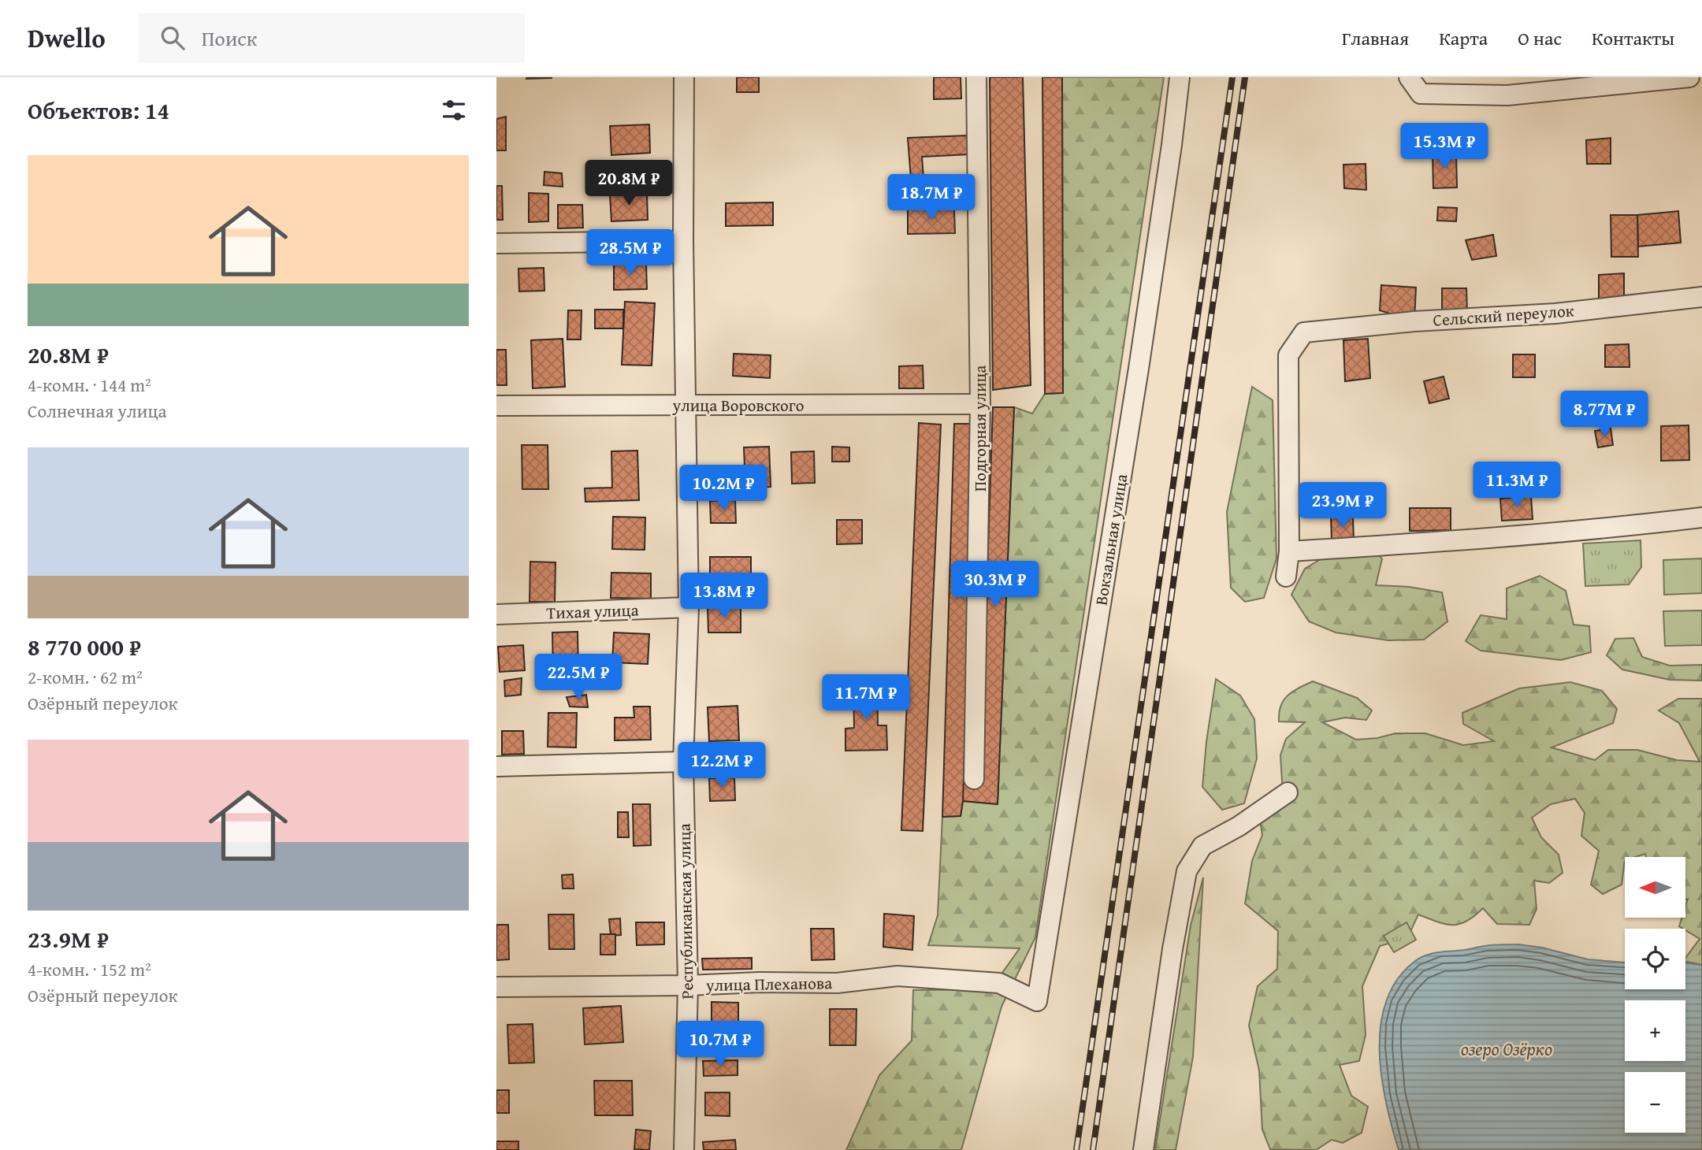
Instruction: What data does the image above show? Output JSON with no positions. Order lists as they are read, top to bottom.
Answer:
{
  "streets": {
    "street": [
      "Сельский переулок",
      "улица Воровского",
      "Подгорная улица",
      "Вокзальная улица",
      "Тихая улица",
      "Республиканская улица",
      "улица Плеханова"
    ]
  },
  "crossings": [
    ["улица Воровского", "Подгорная улица"],
    ["улица Воровского", "Республиканская улица"],
    ["Вокзальная улица", "улица Плеханова"],
    ["Тихая улица", "Республиканская улица"],
    ["Республиканская улица", "улица Плеханова"]
  ],
  "water": ["озеро Озёрко"],
  "north": "left",
  "page": {
    "header": "Dwello",
    "search": "Поиск",
    "nav": [
      "Главная",
      "Карта",
      "О нас",
      "Контакты"
    ],
    "heading": "Объектов: 14",
    "price": [
      "15.3M ₽",
      "20.8M ₽",
      "18.7M ₽",
      "28.5M ₽",
      "8.77M ₽",
      "11.3M ₽",
      "10.2M ₽",
      "23.9M ₽",
      "30.3M ₽",
      "13.8M ₽",
      "22.5M ₽",
      "11.7M ₽",
      "12.2M ₽",
      "10.7M ₽"
    ],
    "list": [
      {
        "name": "20.8M ₽",
        "note": "4-комн. · 144 m² · Солнечная улица"
      },
      {
        "name": "8 770 000 ₽",
        "note": "2-комн. · 62 m² · Озёрный переулок"
      },
      {
        "name": "23.9M ₽",
        "note": "4-комн. · 152 m² · Озёрный переулок"
      }
    ],
    "map_buttons": ["+", "−"]
  }
}
